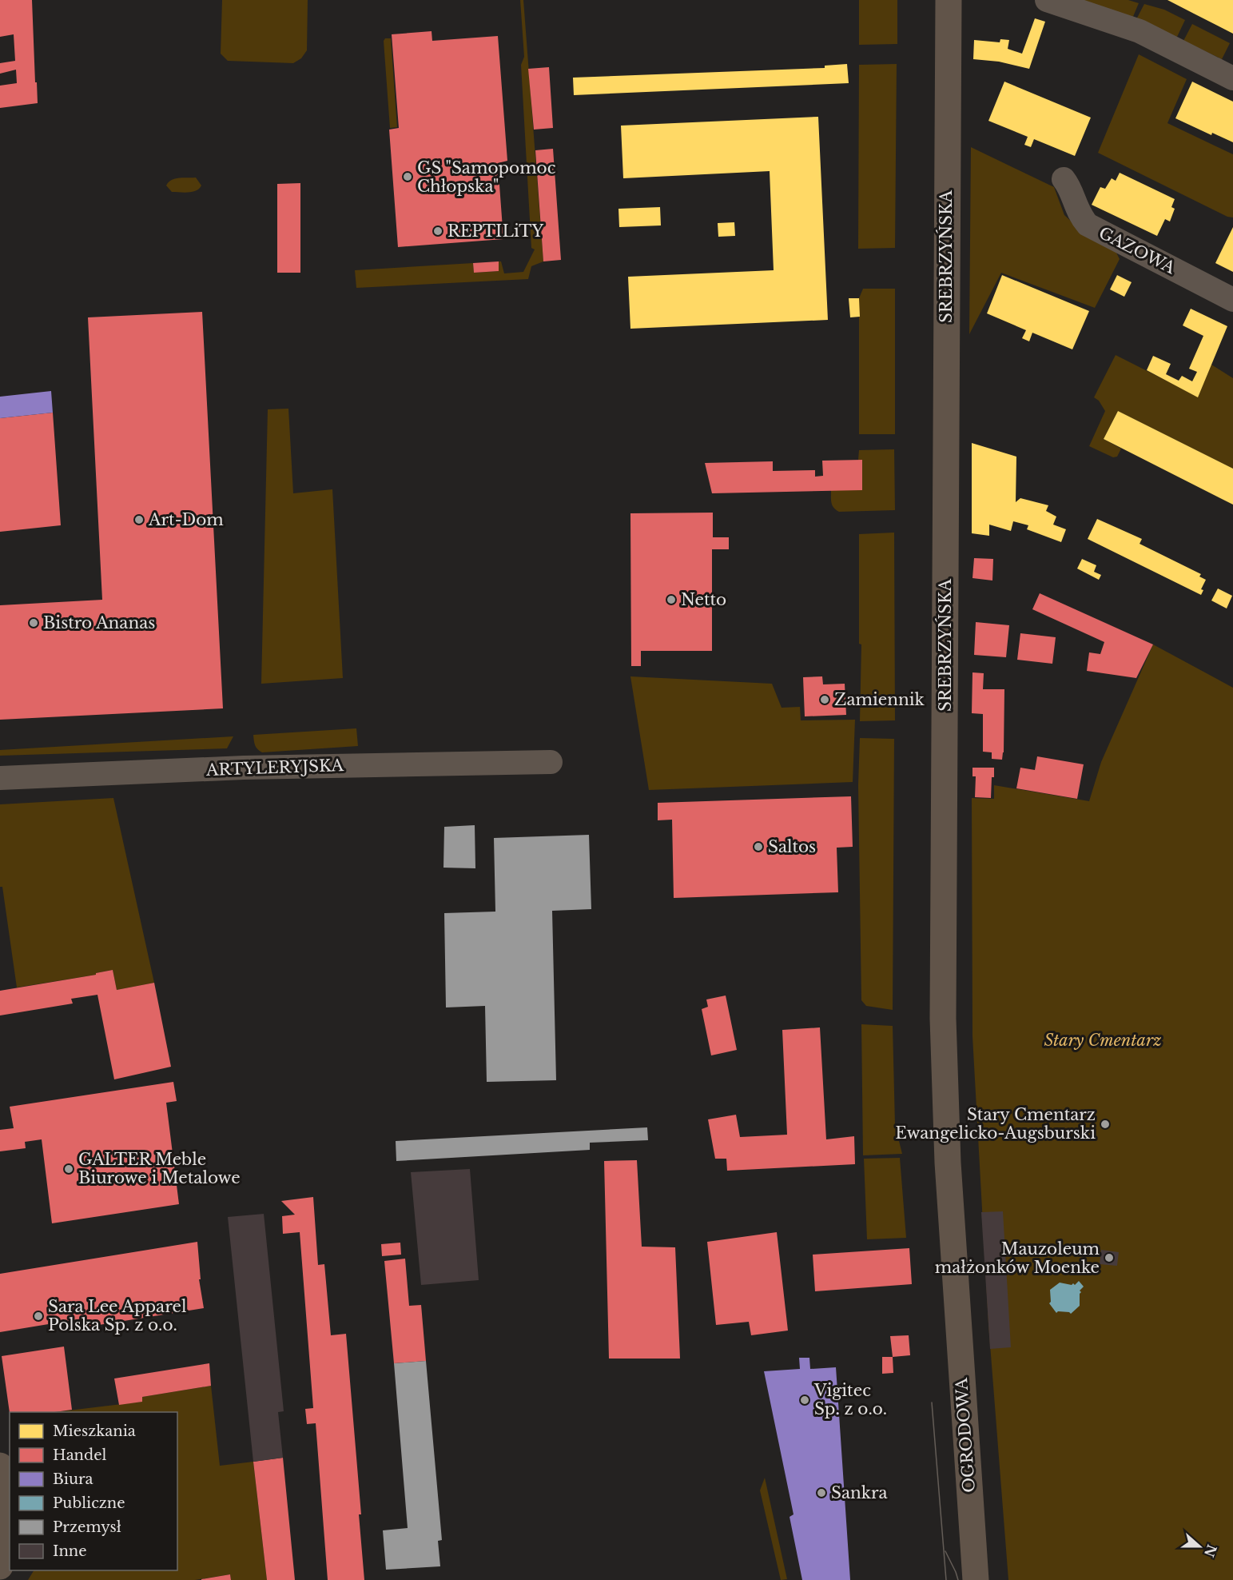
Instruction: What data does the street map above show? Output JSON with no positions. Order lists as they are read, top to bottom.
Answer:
{
  "streets": {
    "main road": ["SREBRZYŃSKA", "OGRODOWA"],
    "street": ["GAZOWA", "ARTYLERYJSKA"]
  },
  "crossings": [
    ["SREBRZYŃSKA", "OGRODOWA"]
  ],
  "parks": ["Stary Cmentarz"],
  "places": [
    "GS \"Samopomoc Chłopska\"",
    "REPTILiTY",
    "Art-Dom",
    "Netto",
    "Bistro Ananas",
    "Zamiennik",
    "Saltos",
    "Stary Cmentarz Ewangelicko-Augsburski",
    "GALTER Meble Biurowe i Metalowe",
    "Mauzoleum małżonków Moenke",
    "Sara Lee Apparel Polska Sp. z o.o.",
    "Vigitec Sp. z o.o.",
    "Sankra"
  ],
  "legend": [
    "Mieszkania",
    "Handel",
    "Biura",
    "Publiczne",
    "Przemysł",
    "Inne"
  ],
  "north": "right"
}
